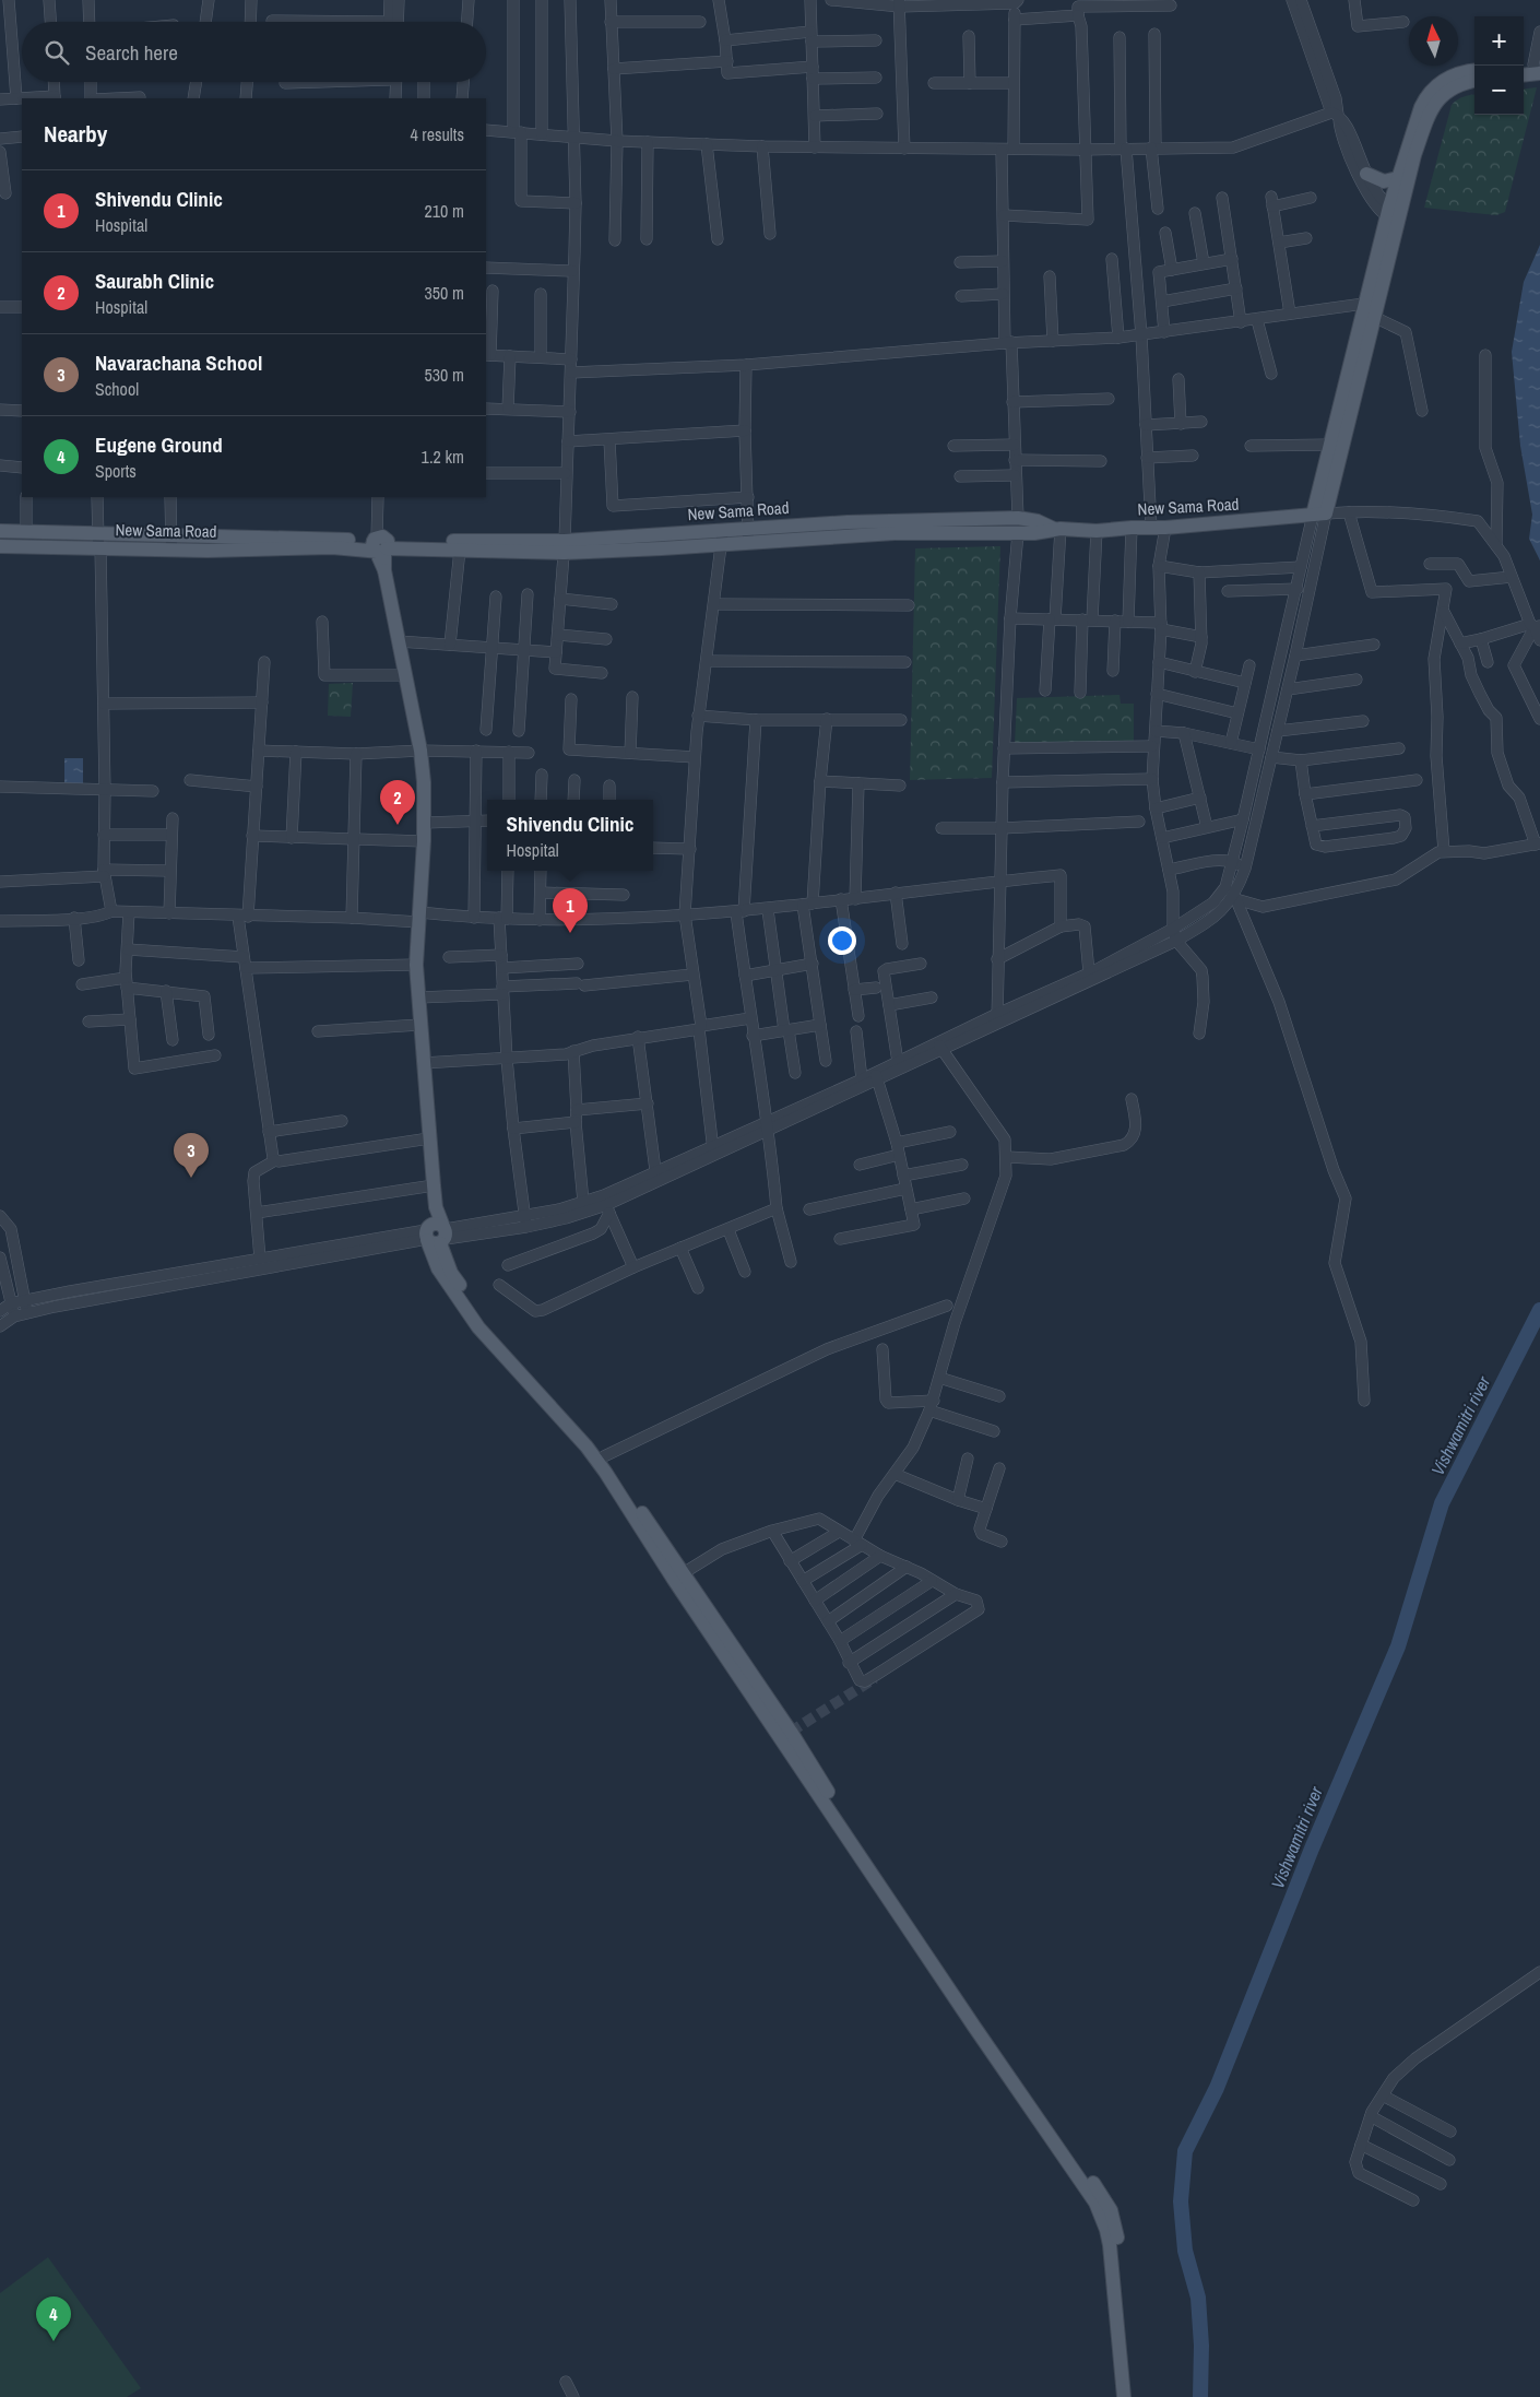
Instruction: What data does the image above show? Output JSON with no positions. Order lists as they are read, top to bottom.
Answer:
{
  "streets": {
    "main road": ["New Sama Road"]
  },
  "water": ["Vishwamitri river"],
  "north": "top",
  "page": {
    "map_buttons": ["+", "−"],
    "search": "Search here",
    "heading": ["Nearby", "4 results"],
    "list": [
      {
        "mark": "1",
        "name": "Shivendu Clinic",
        "note": "Hospital",
        "value": "210 m"
      },
      {
        "mark": "2",
        "name": "Saurabh Clinic",
        "note": "Hospital",
        "value": "350 m"
      },
      {
        "mark": "3",
        "name": "Navarachana School",
        "note": "School",
        "value": "530 m"
      },
      {
        "mark": "4",
        "name": "Eugene Ground",
        "note": "Sports",
        "value": "1.2 km"
      }
    ],
    "pins": [
      "2",
      "1",
      "3",
      "4"
    ],
    "popup": ["Shivendu Clinic", "Hospital"]
  }
}
